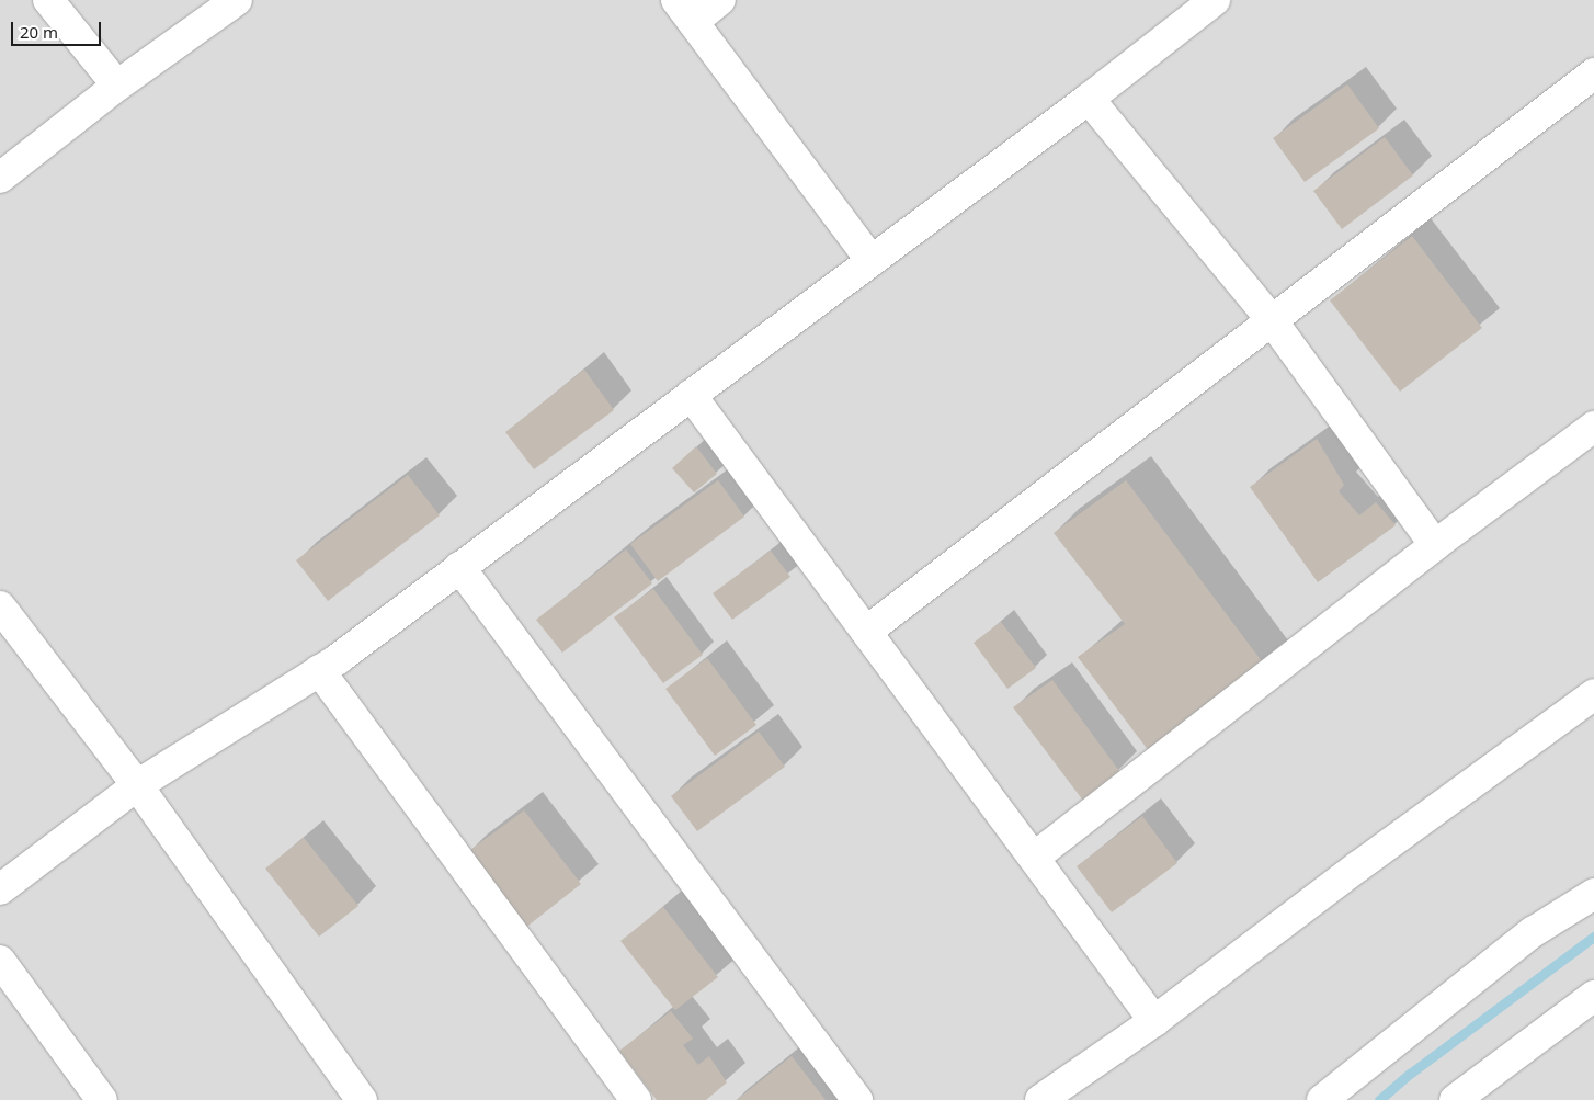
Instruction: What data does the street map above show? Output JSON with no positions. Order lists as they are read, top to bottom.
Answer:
{
  "scale_bar": "20 m"
}
